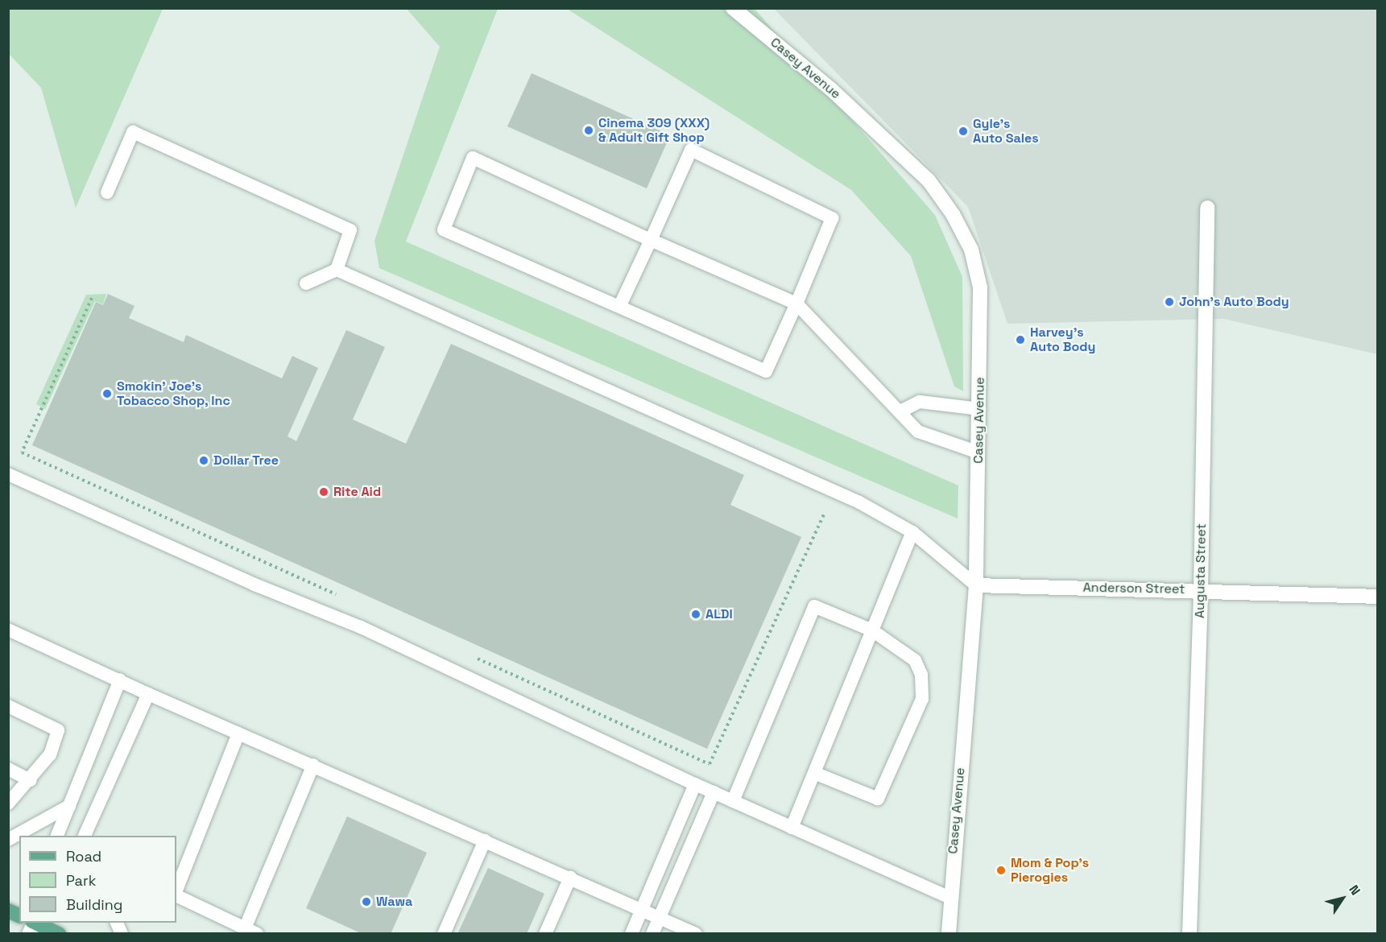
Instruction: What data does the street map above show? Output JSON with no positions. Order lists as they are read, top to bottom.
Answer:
{
  "streets": {
    "street": ["Casey Avenue", "Augusta Street", "Anderson Street"]
  },
  "crossings": [
    ["Casey Avenue", "Anderson Street"],
    ["Augusta Street", "Anderson Street"]
  ],
  "places": [
    "Cinema 309 (XXX) & Adult Gift Shop",
    "Gyle's Auto Sales",
    "John's Auto Body",
    "Harvey's Auto Body",
    "Smokin' Joe's Tobacco Shop, Inc",
    "Dollar Tree",
    "Rite Aid",
    "ALDI",
    "Mom & Pop's Pierogies",
    "Wawa"
  ],
  "legend": ["Road", "Park", "Building"],
  "north": "top right"
}
